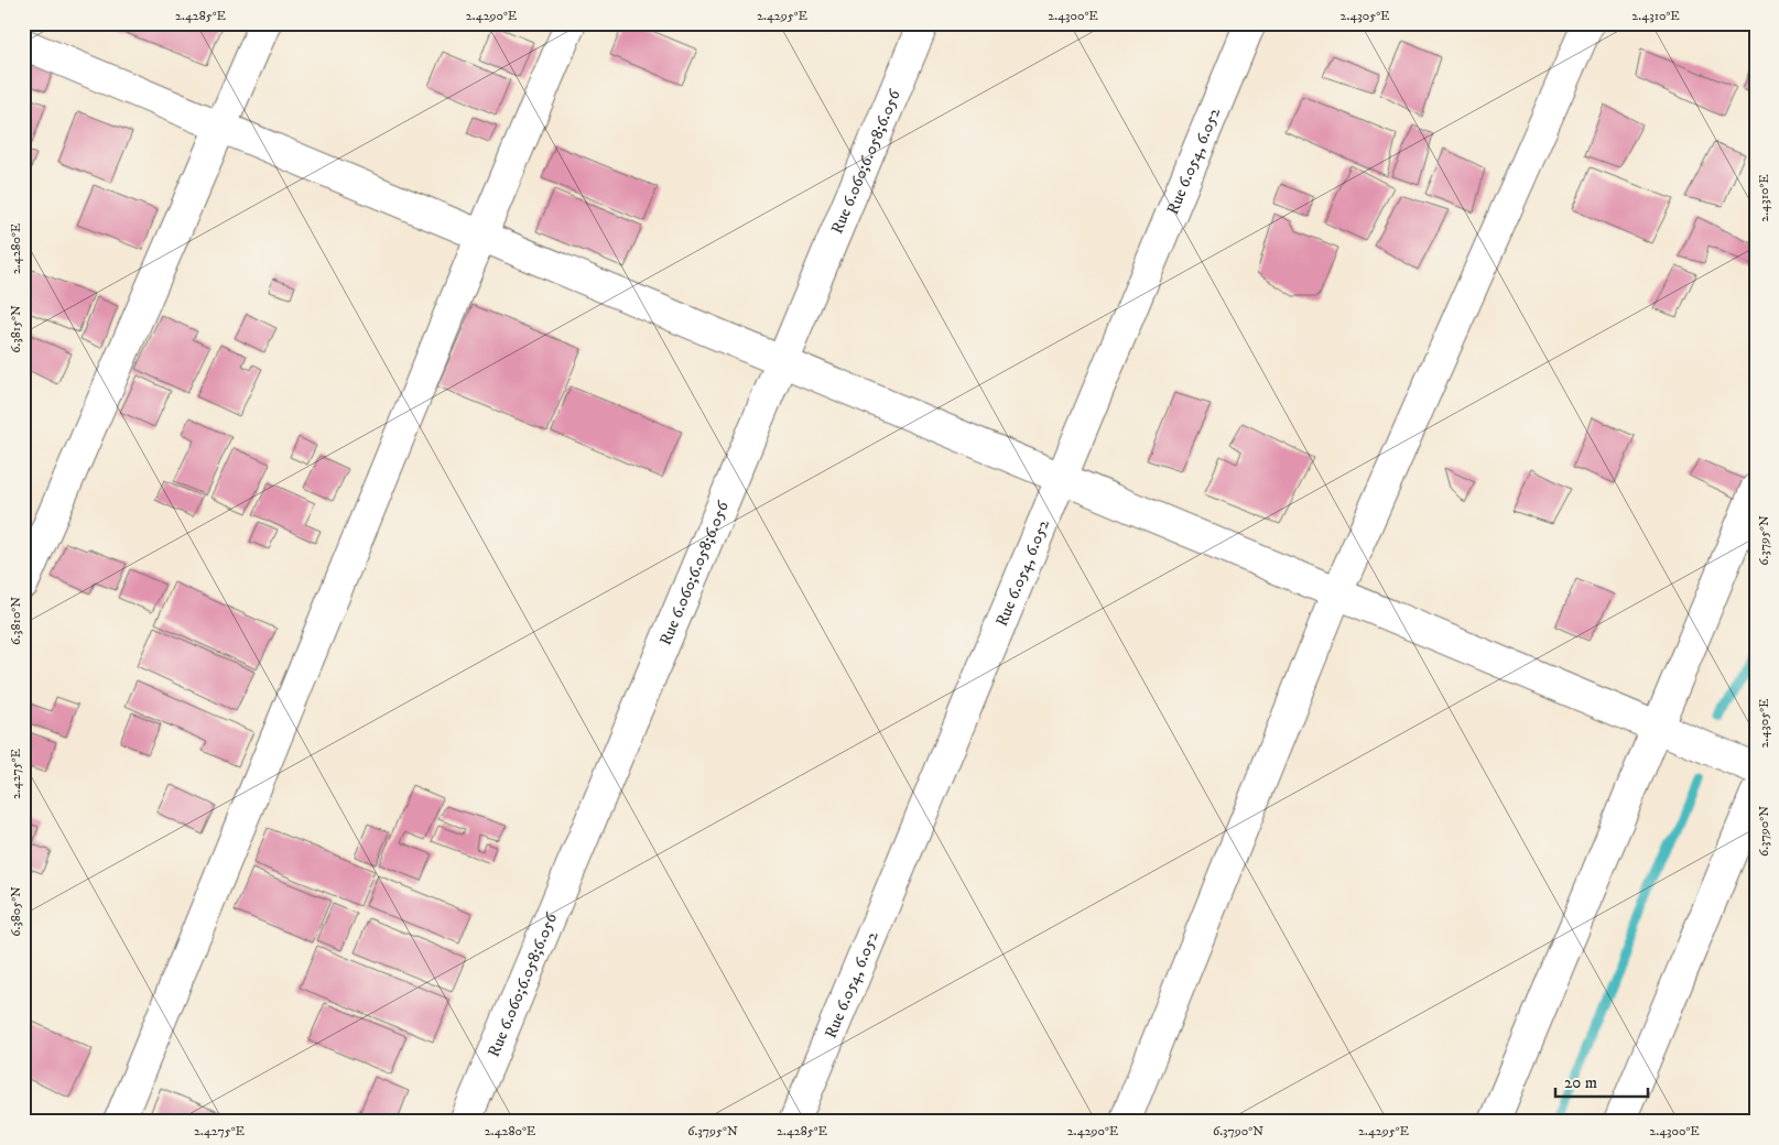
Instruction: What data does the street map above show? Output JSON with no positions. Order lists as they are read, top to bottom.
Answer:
{
  "streets": {
    "street": ["Rue 6.060;6.058;6.056", "Rue 6.054, 6.052"]
  },
  "scale_bar": "20 m",
  "coordinates": [
    "2.4285°E",
    "2.4290°E",
    "2.4295°E",
    "2.4300°E",
    "2.4305°E",
    "2.4310°E",
    "2.4280°E",
    "6.3815°N",
    "6.3795°N",
    "6.3810°N",
    "2.4275°E",
    "6.3790°N",
    "6.3805°N"
  ]
}
